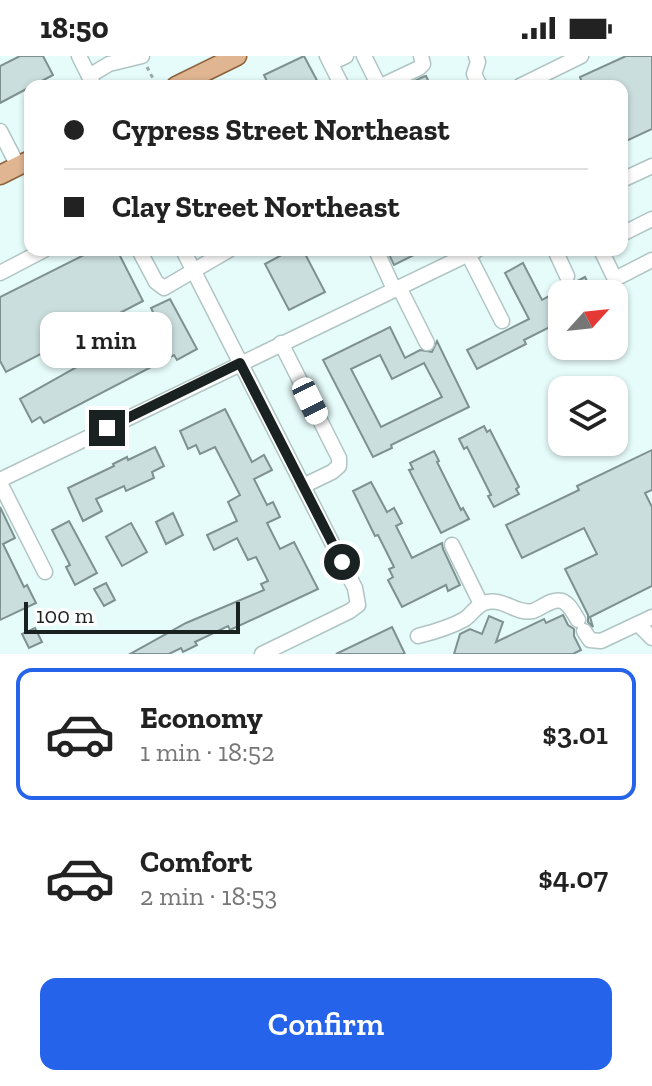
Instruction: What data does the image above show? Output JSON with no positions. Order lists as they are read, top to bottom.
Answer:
{
  "scale_bar": "100 m",
  "north": "top right",
  "page": {
    "status": "18:50",
    "banner": ["Cypress Street Northeast", "Clay Street Northeast"],
    "bubble": "1 min",
    "scale": "100 m",
    "list": [
      {
        "name": "Economy",
        "note": "1 min · 18:52",
        "value": "$3.01"
      },
      {
        "name": "Comfort",
        "note": "2 min · 18:53",
        "value": "$4.07"
      }
    ],
    "buttons": "Confirm"
  }
}
